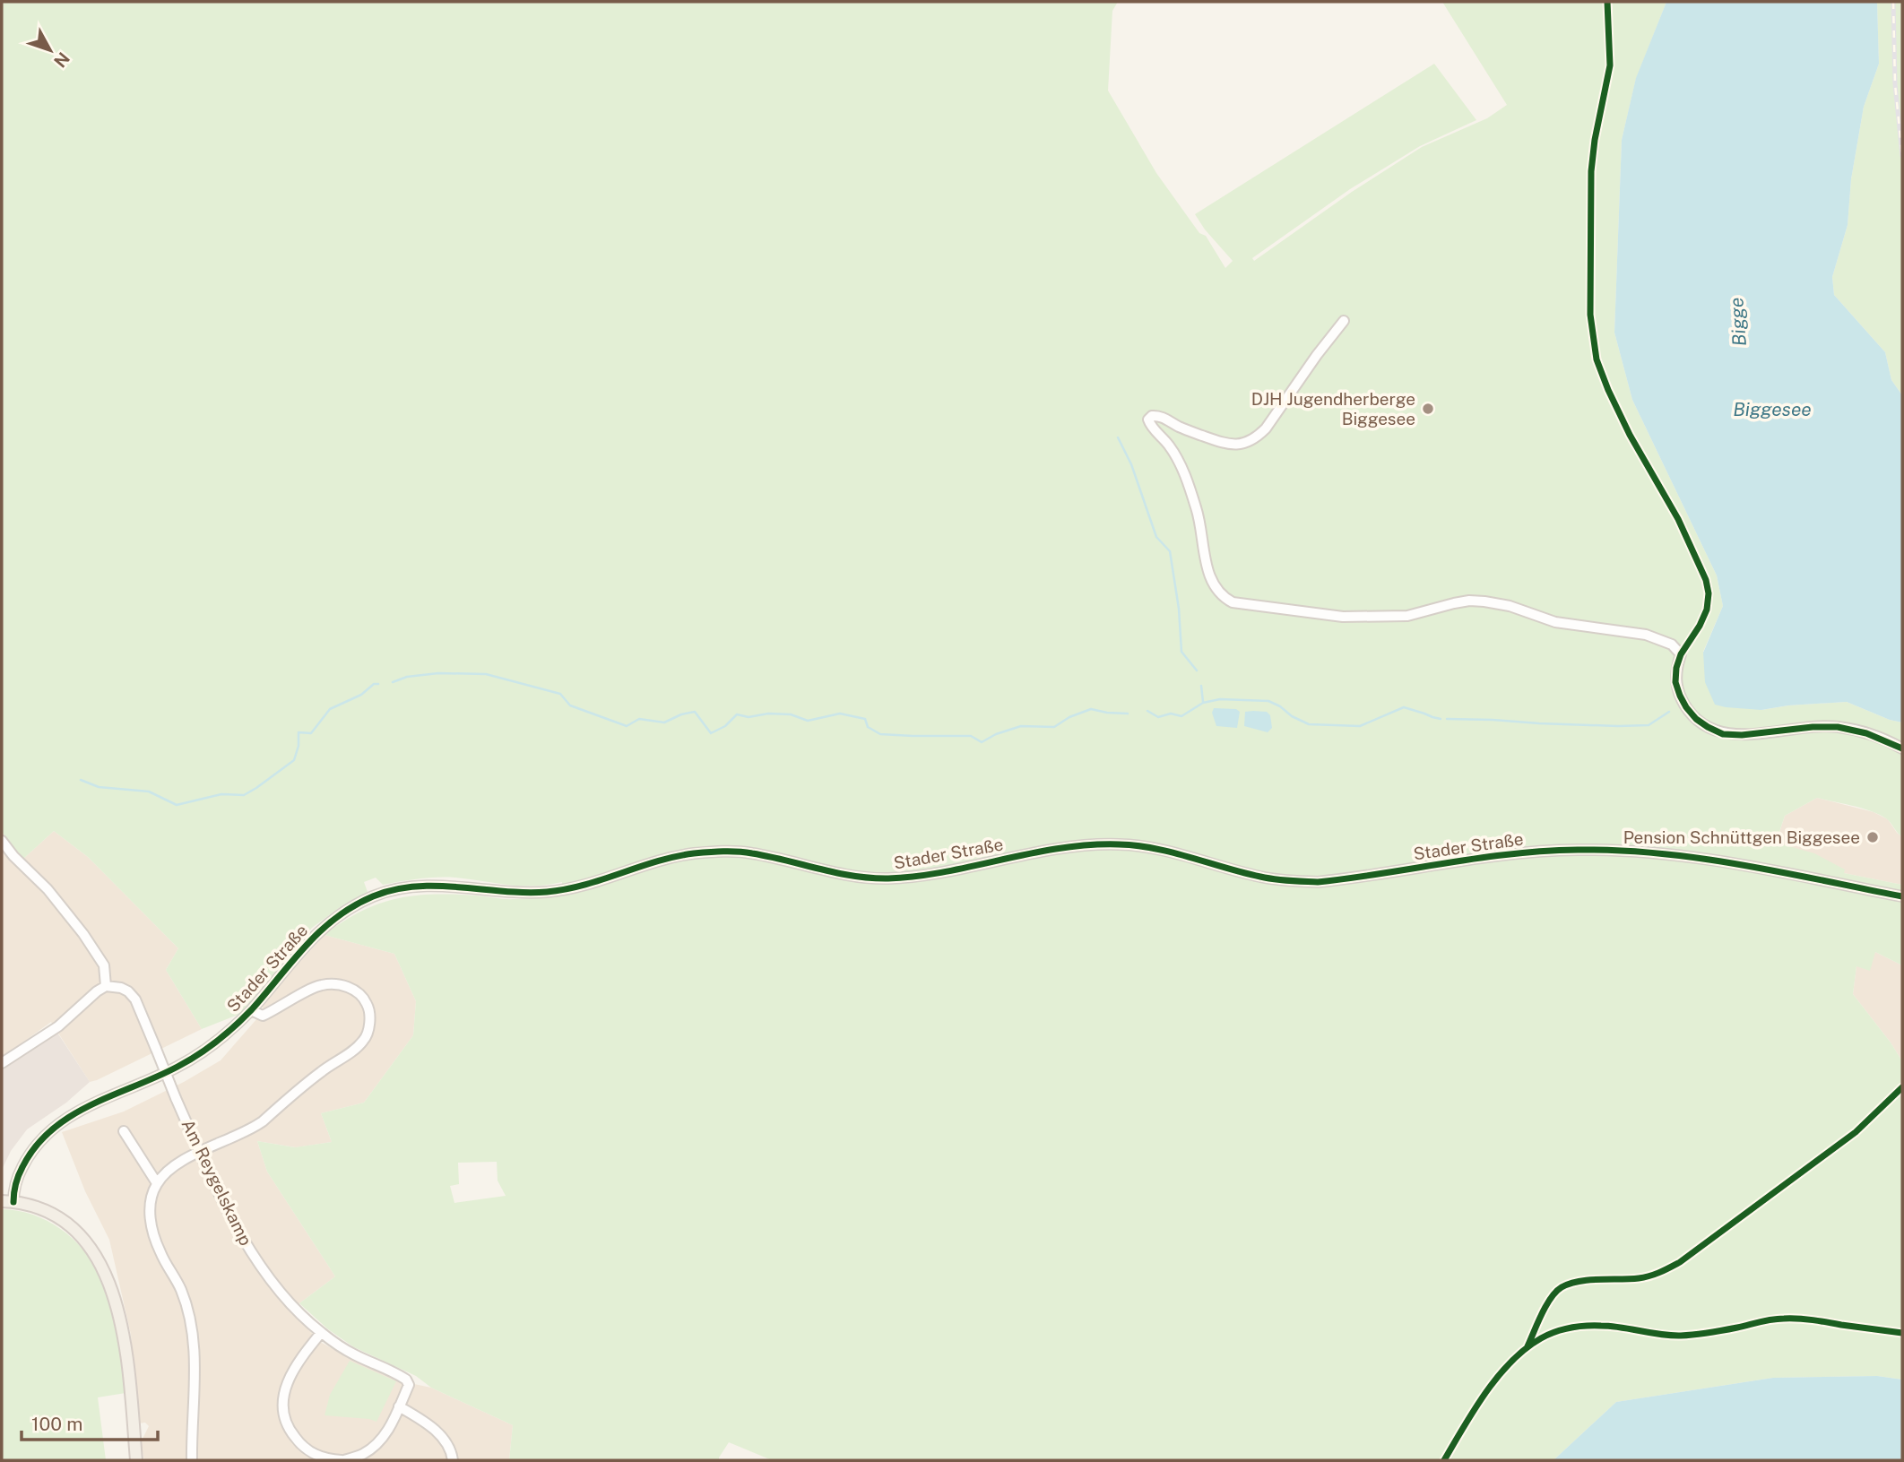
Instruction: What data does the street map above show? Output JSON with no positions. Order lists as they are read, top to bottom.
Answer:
{
  "streets": {
    "street": ["Stader Straße", "Am Reygelskamp"]
  },
  "water": ["Bigge", "Biggesee"],
  "places": ["DJH Jugendherberge Biggesee", "Pension Schnüttgen Biggesee"],
  "scale_bar": "100 m",
  "north": "bottom right"
}
